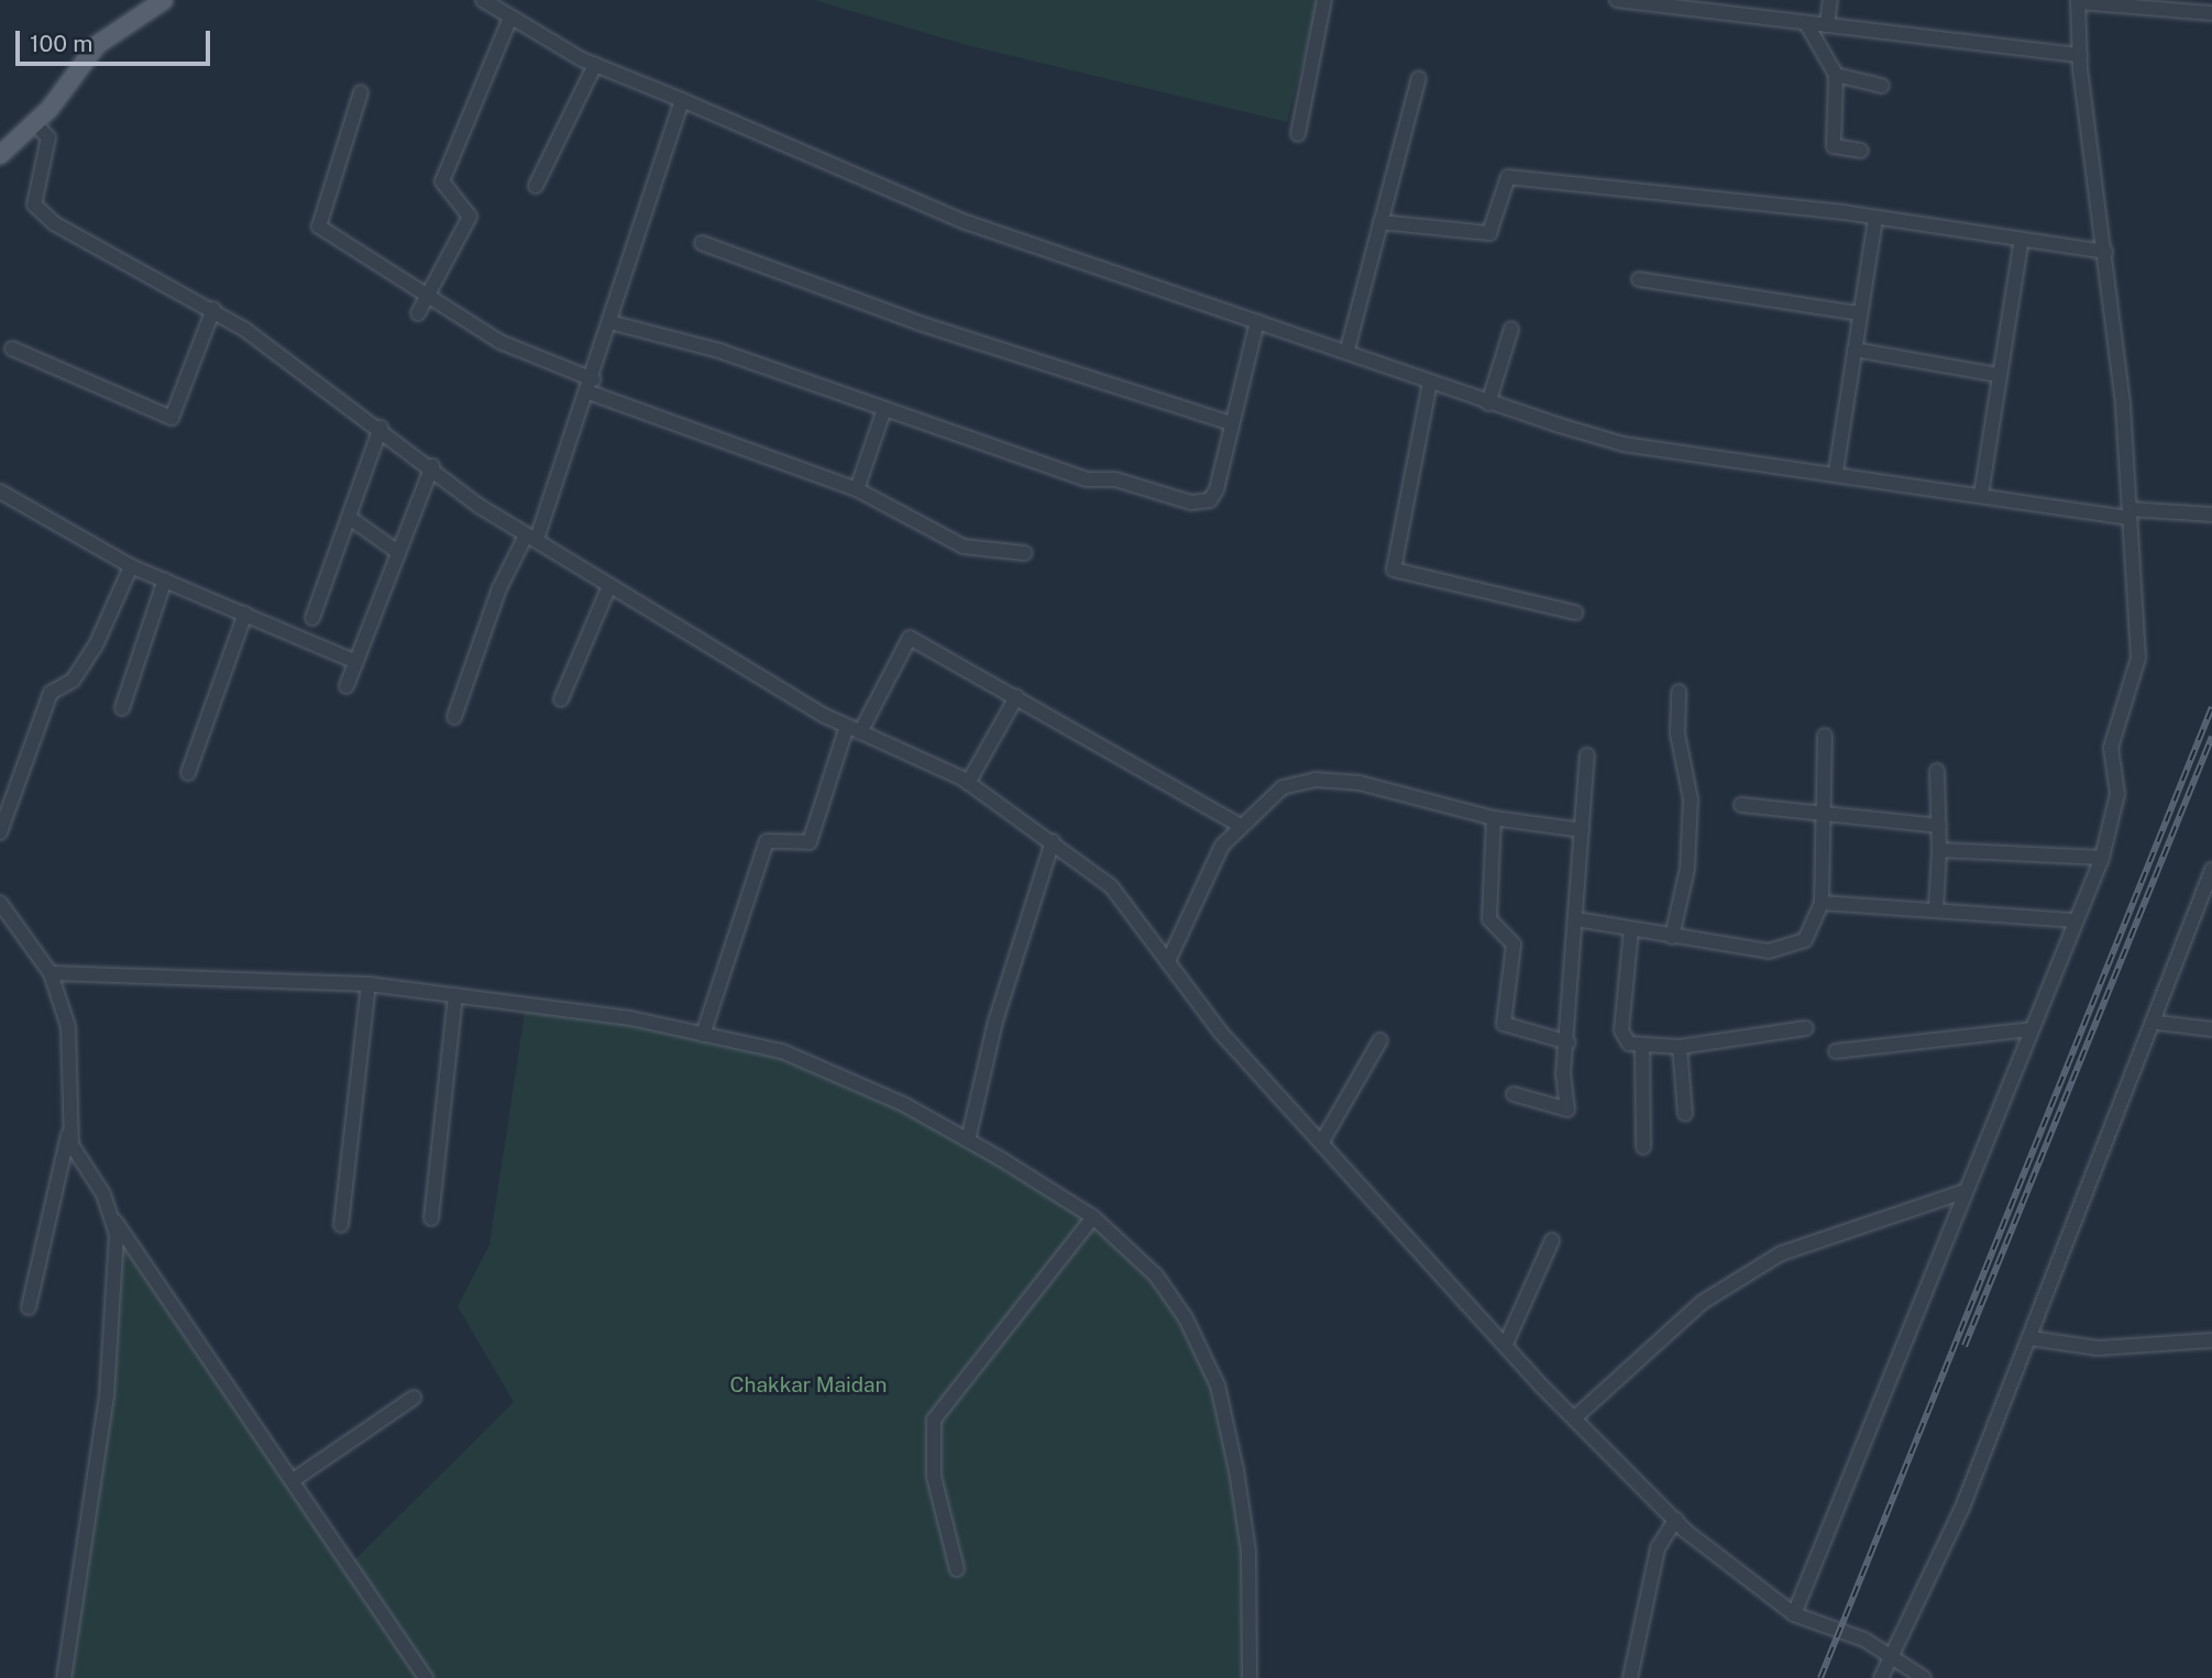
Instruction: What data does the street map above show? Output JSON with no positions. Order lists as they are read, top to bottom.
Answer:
{
  "parks": ["Chakkar Maidan"],
  "scale_bar": "100 m"
}
